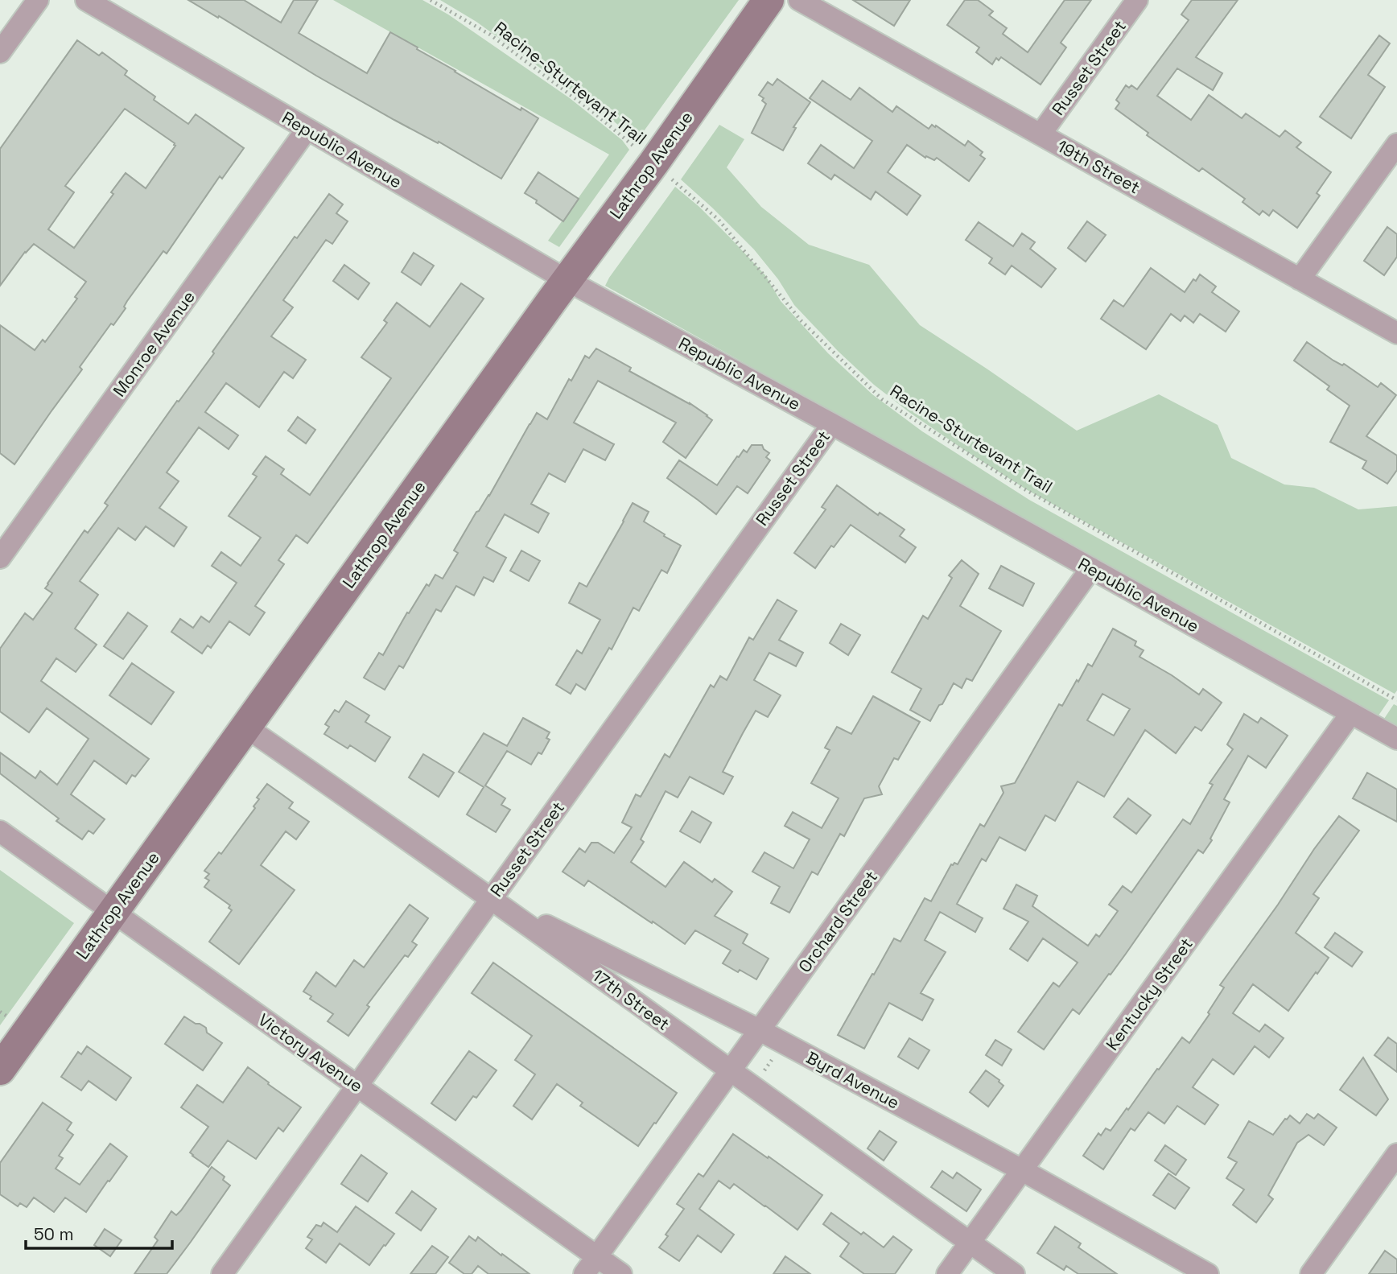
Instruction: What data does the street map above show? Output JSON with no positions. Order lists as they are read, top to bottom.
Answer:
{
  "streets": {
    "street": [
      "Russet Street",
      "Republic Avenue",
      "Lathrop Avenue",
      "19th Street",
      "Monroe Avenue",
      "Orchard Street",
      "Kentucky Street",
      "17th Street",
      "Victory Avenue",
      "Byrd Avenue"
    ],
    "path": ["Racine-Sturtevant Trail"]
  },
  "crossings": [
    ["Russet Street", "Republic Avenue"],
    ["Russet Street", "19th Street"],
    ["Russet Street", "17th Street"],
    ["Russet Street", "Victory Avenue"],
    ["Russet Street", "Byrd Avenue"],
    ["Racine-Sturtevant Trail", "Lathrop Avenue"],
    ["Republic Avenue", "Lathrop Avenue"],
    ["Republic Avenue", "Monroe Avenue"],
    ["Republic Avenue", "Orchard Street"],
    ["Republic Avenue", "Kentucky Street"],
    ["Lathrop Avenue", "17th Street"],
    ["Lathrop Avenue", "Victory Avenue"],
    ["Orchard Street", "17th Street"],
    ["Orchard Street", "Victory Avenue"],
    ["Orchard Street", "Byrd Avenue"],
    ["Kentucky Street", "17th Street"],
    ["Kentucky Street", "Byrd Avenue"],
    ["17th Street", "Byrd Avenue"]
  ],
  "scale_bar": "50 m"
}
